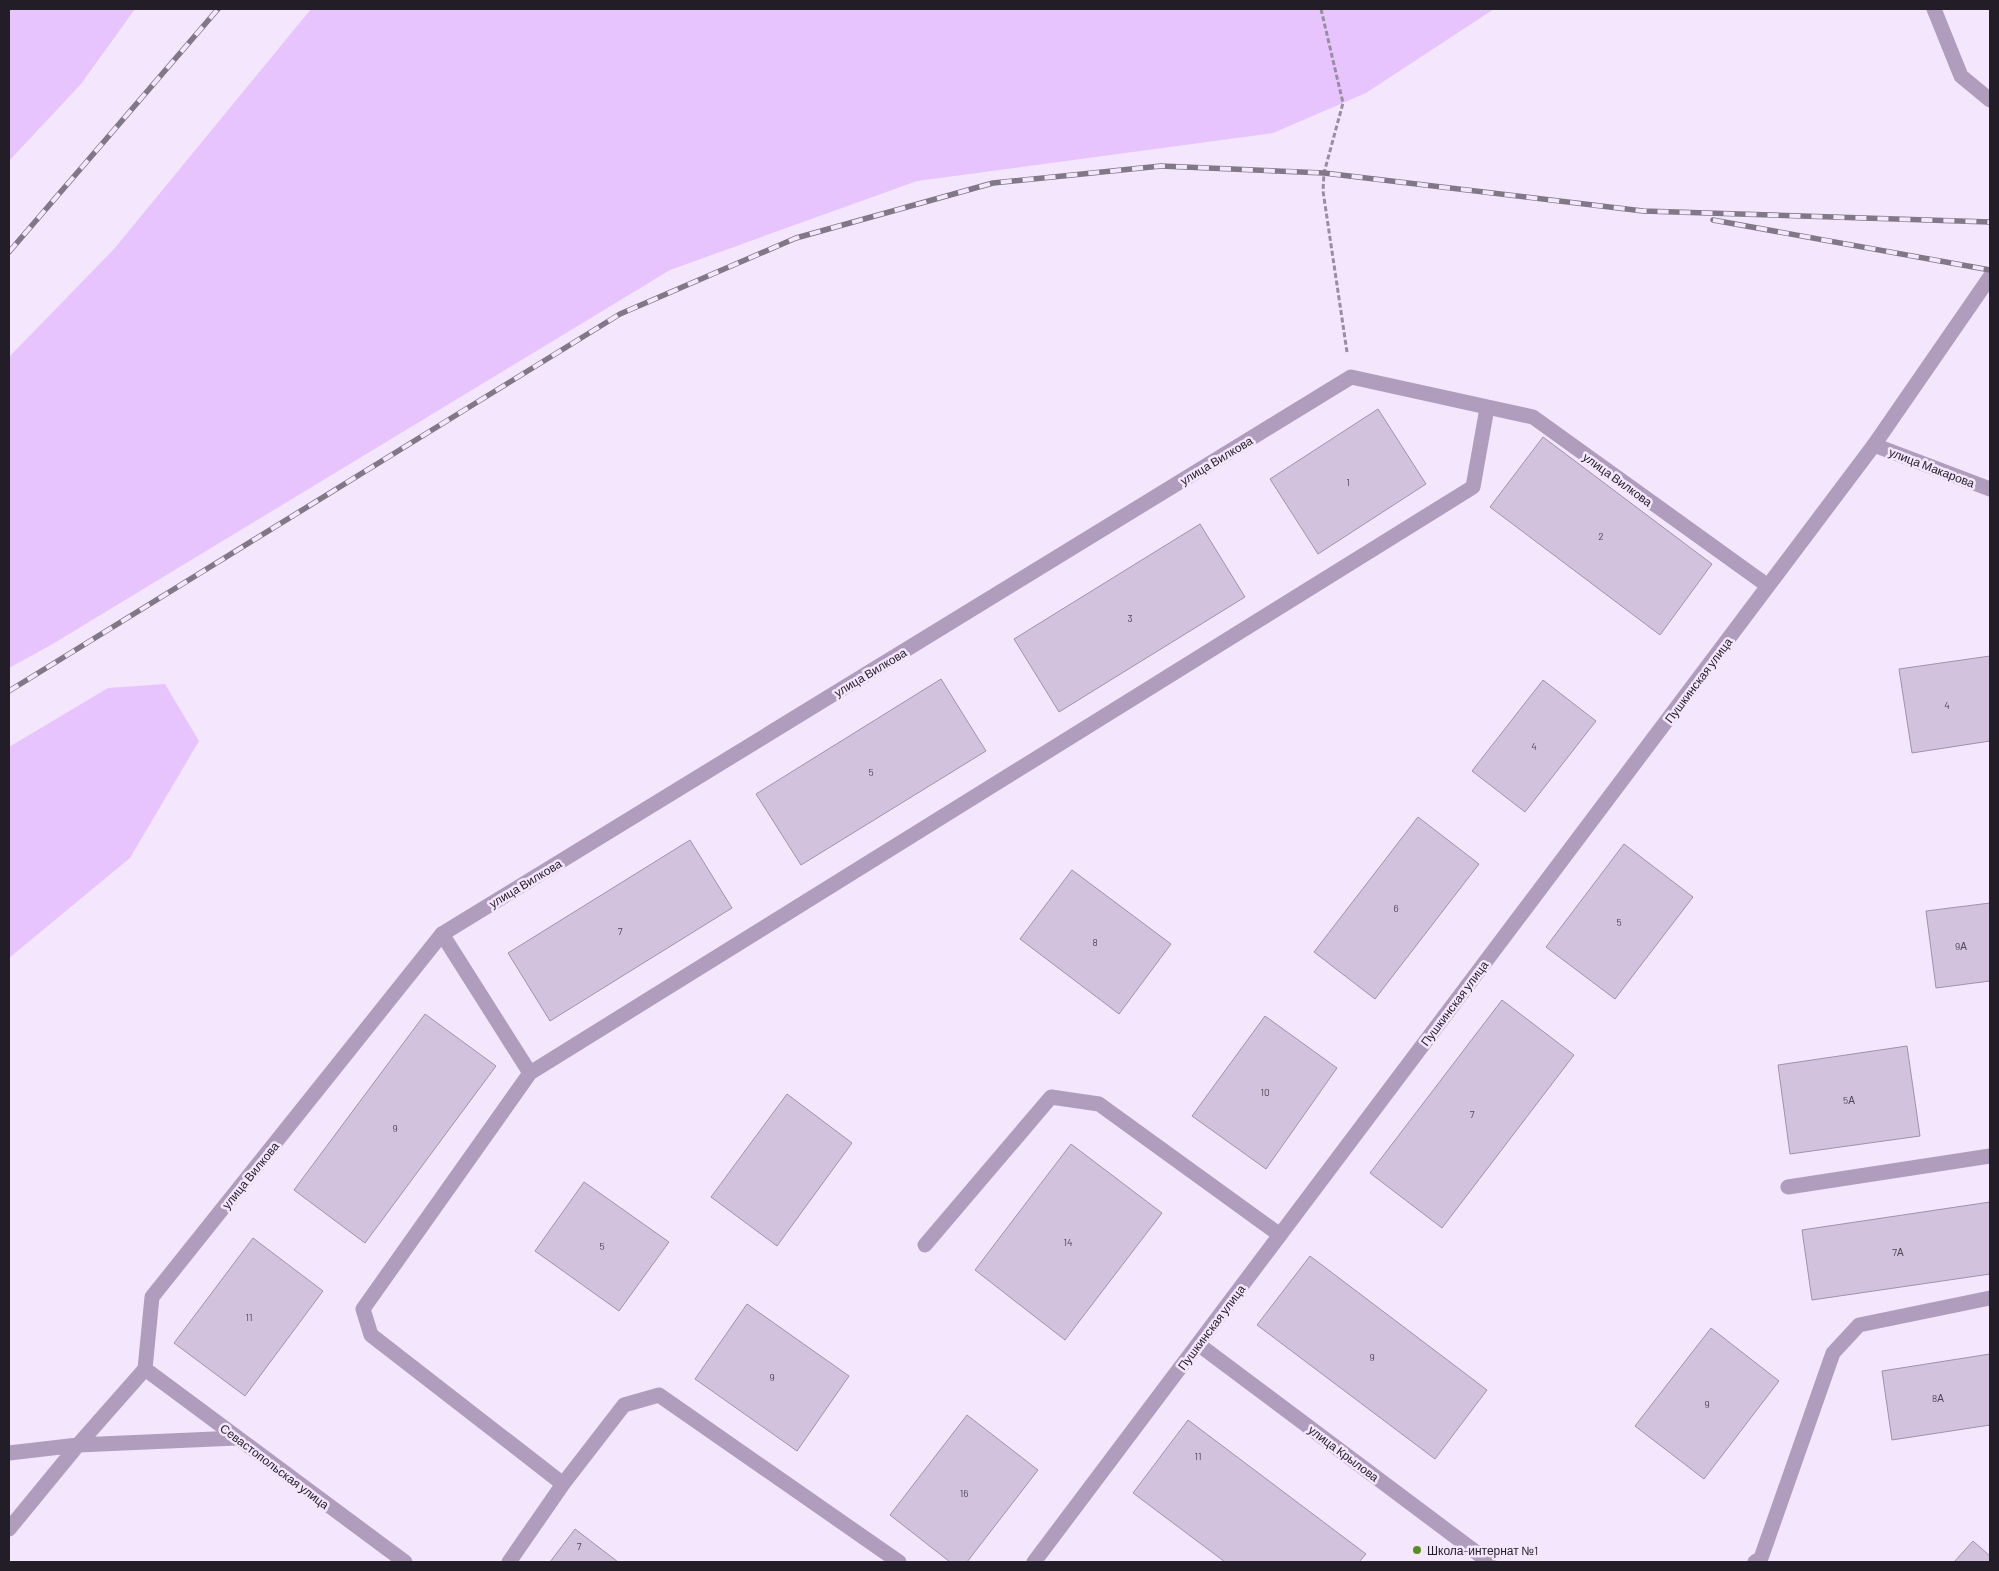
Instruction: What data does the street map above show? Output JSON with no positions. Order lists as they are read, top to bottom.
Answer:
{
  "streets": {
    "street": [
      "улица Вилкова",
      "улица Макарова",
      "Пушкинская улица",
      "улица Крылова",
      "Севастопольская улица"
    ]
  },
  "crossings": [
    ["улица Вилкова", "Пушкинская улица"],
    ["улица Вилкова", "Севастопольская улица"],
    ["улица Макарова", "Пушкинская улица"],
    ["Пушкинская улица", "улица Крылова"]
  ],
  "places": ["Школа-интернат №1"],
  "house_numbers": [
    "1",
    "2",
    "3",
    "4",
    "4",
    "5",
    "6",
    "5",
    "7",
    "8",
    "9А",
    "10",
    "5А",
    "7",
    "9",
    "14",
    "5",
    "7А",
    "11",
    "9",
    "9",
    "8А",
    "9",
    "11",
    "16",
    "7"
  ]
}
